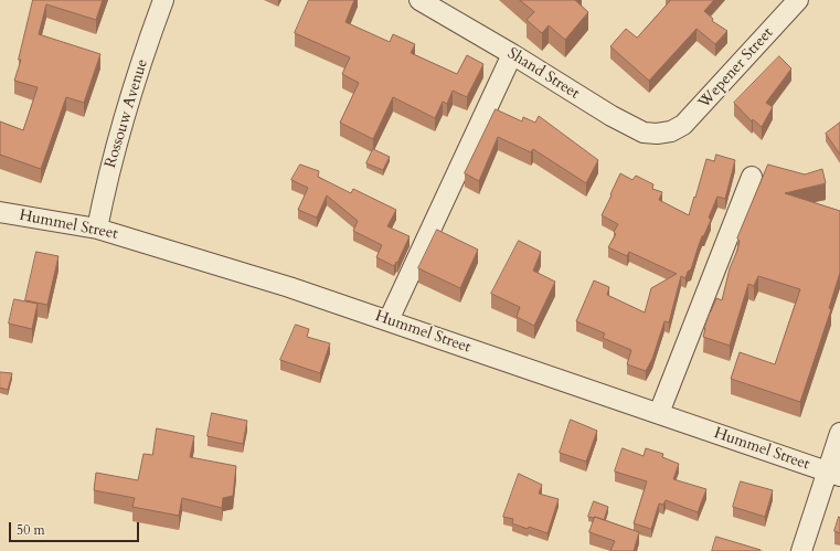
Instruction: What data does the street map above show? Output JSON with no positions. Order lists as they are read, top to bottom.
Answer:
{
  "streets": {
    "street": [
      "Wepener Street",
      "Shand Street",
      "Rossouw Avenue",
      "Hummel Street"
    ]
  },
  "crossings": [
    ["Wepener Street", "Shand Street"],
    ["Rossouw Avenue", "Hummel Street"]
  ],
  "scale_bar": "50 m"
}
